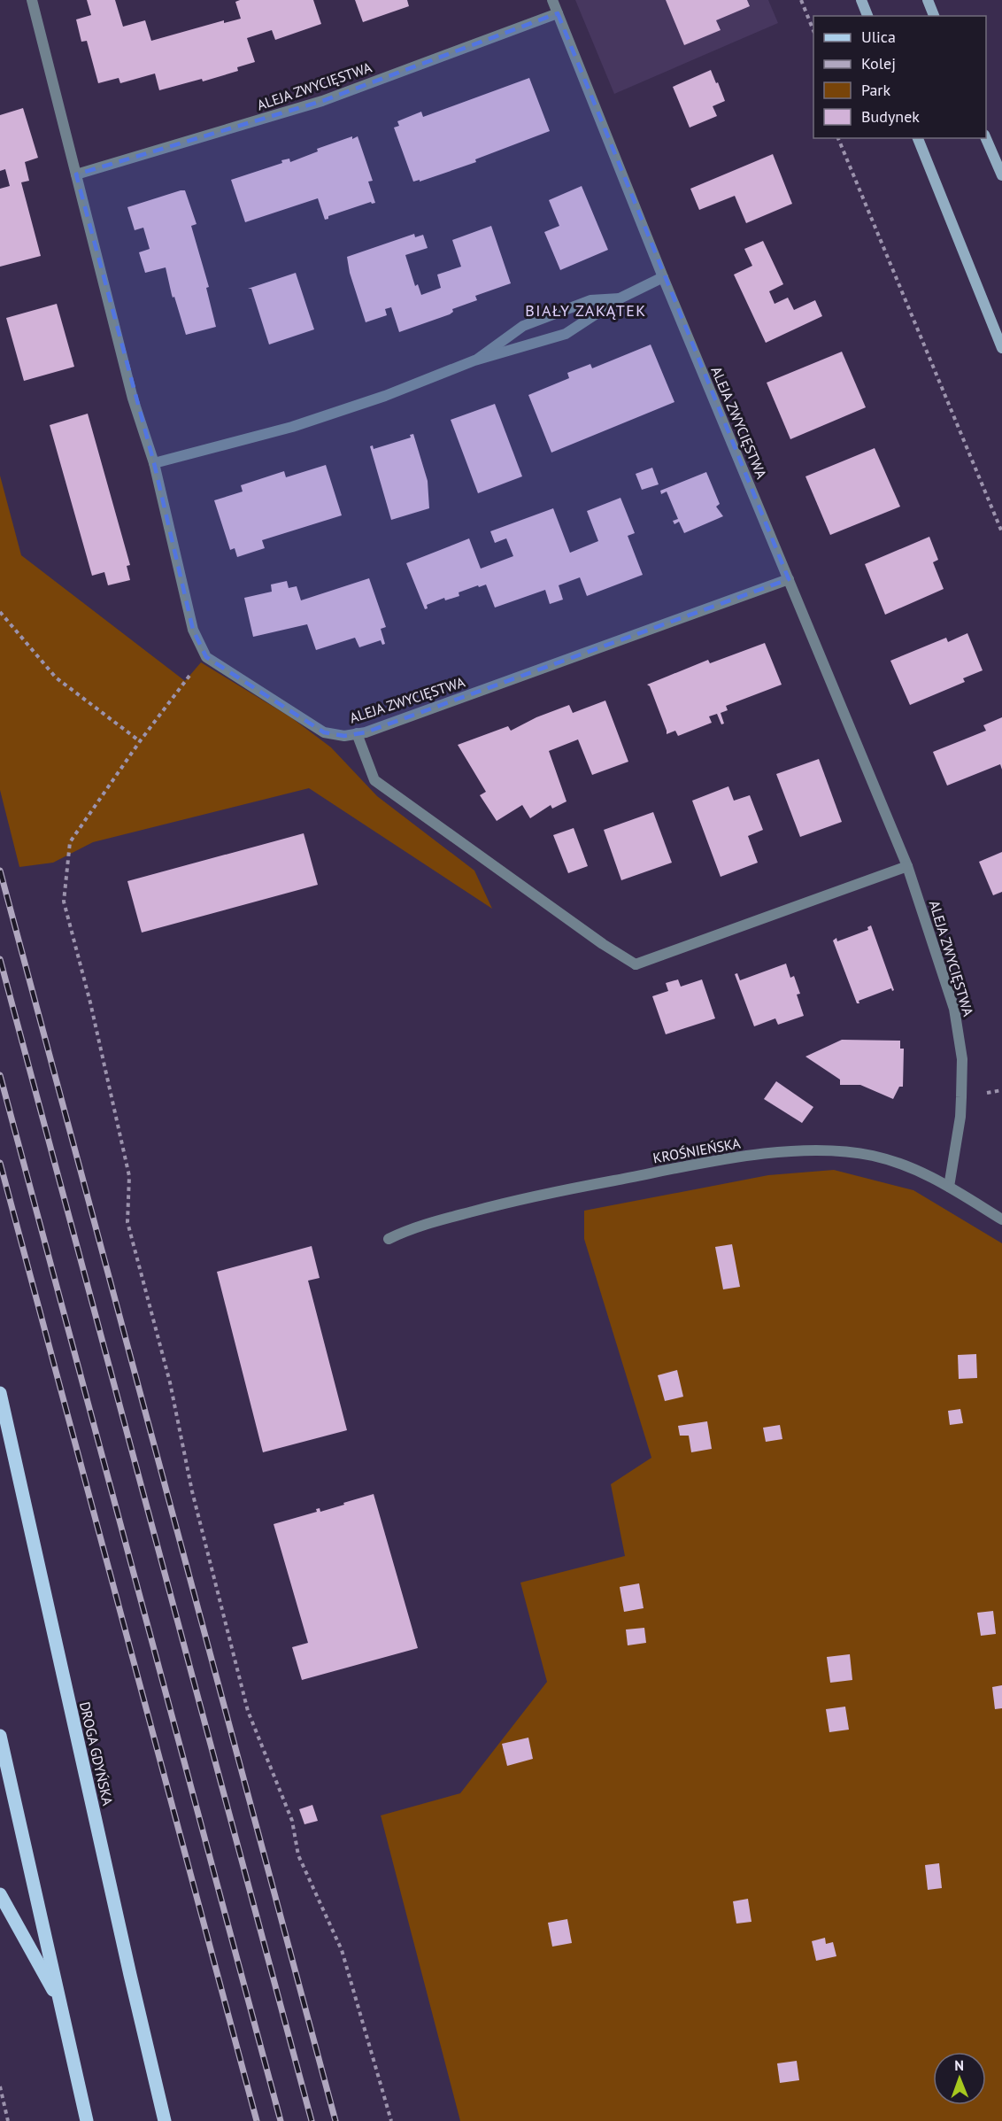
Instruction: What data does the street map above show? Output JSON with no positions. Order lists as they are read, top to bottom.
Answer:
{
  "streets": {
    "main road": ["DROGA GDYŃSKA"],
    "street": ["ALEJA ZWYCIĘSTWA", "KROŚNIEŃSKA"]
  },
  "crossings": [
    ["ALEJA ZWYCIĘSTWA", "KROŚNIEŃSKA"]
  ],
  "districts": ["BIAŁY ZAKĄTEK"],
  "legend": [
    "Ulica",
    "Kolej",
    "Park",
    "Budynek"
  ],
  "north": "top"
}
